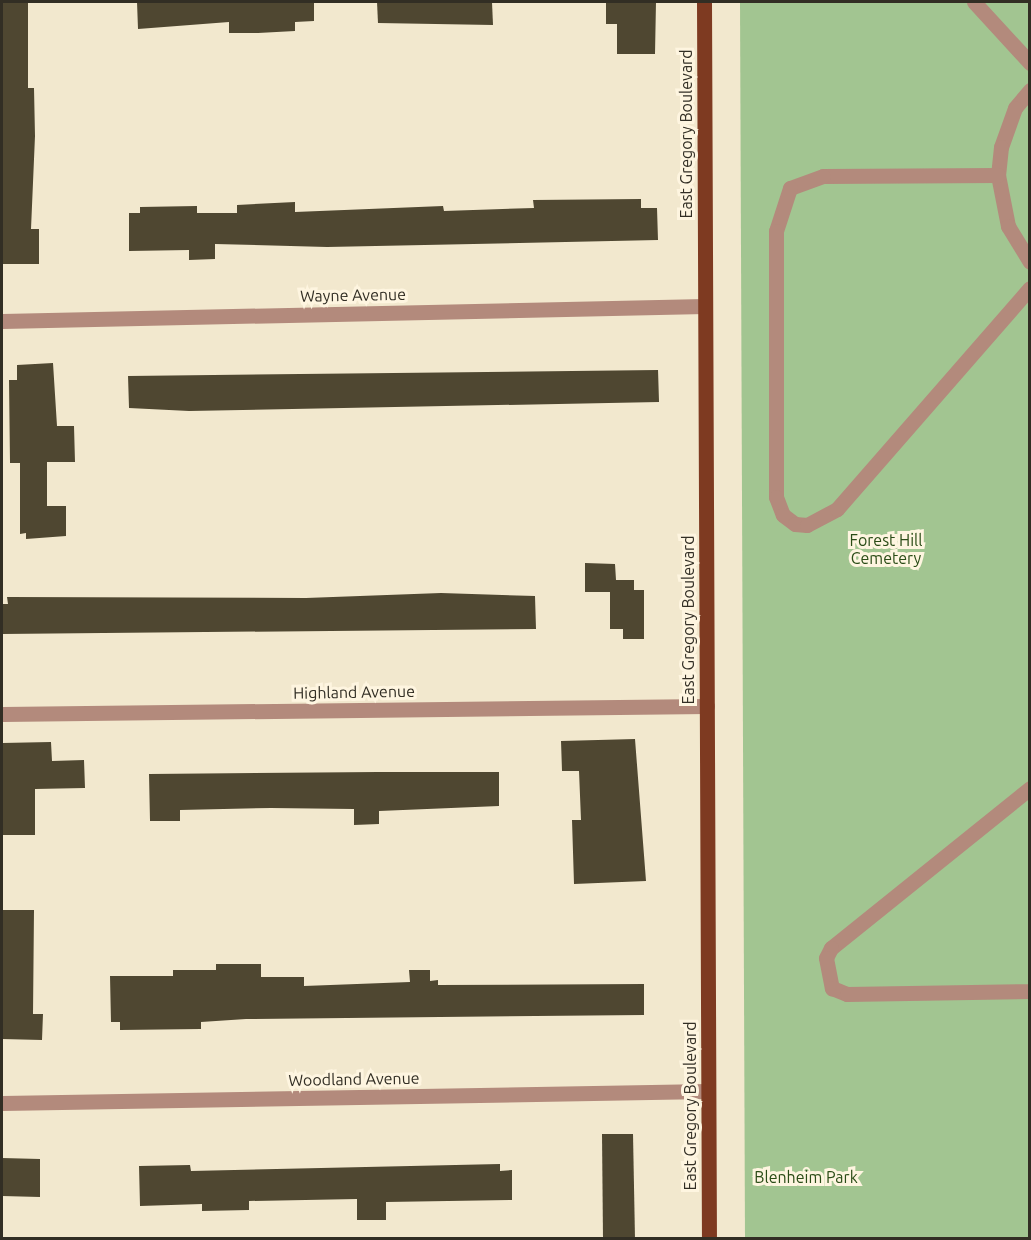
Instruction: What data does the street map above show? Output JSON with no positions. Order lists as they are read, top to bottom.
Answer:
{
  "streets": {
    "main road": ["East Gregory Boulevard"],
    "street": ["Wayne Avenue", "Highland Avenue", "Woodland Avenue"]
  },
  "crossings": [
    ["East Gregory Boulevard", "Wayne Avenue"],
    ["East Gregory Boulevard", "Highland Avenue"],
    ["East Gregory Boulevard", "Woodland Avenue"]
  ],
  "parks": ["Forest Hill Cemetery", "Blenheim Park"]
}
